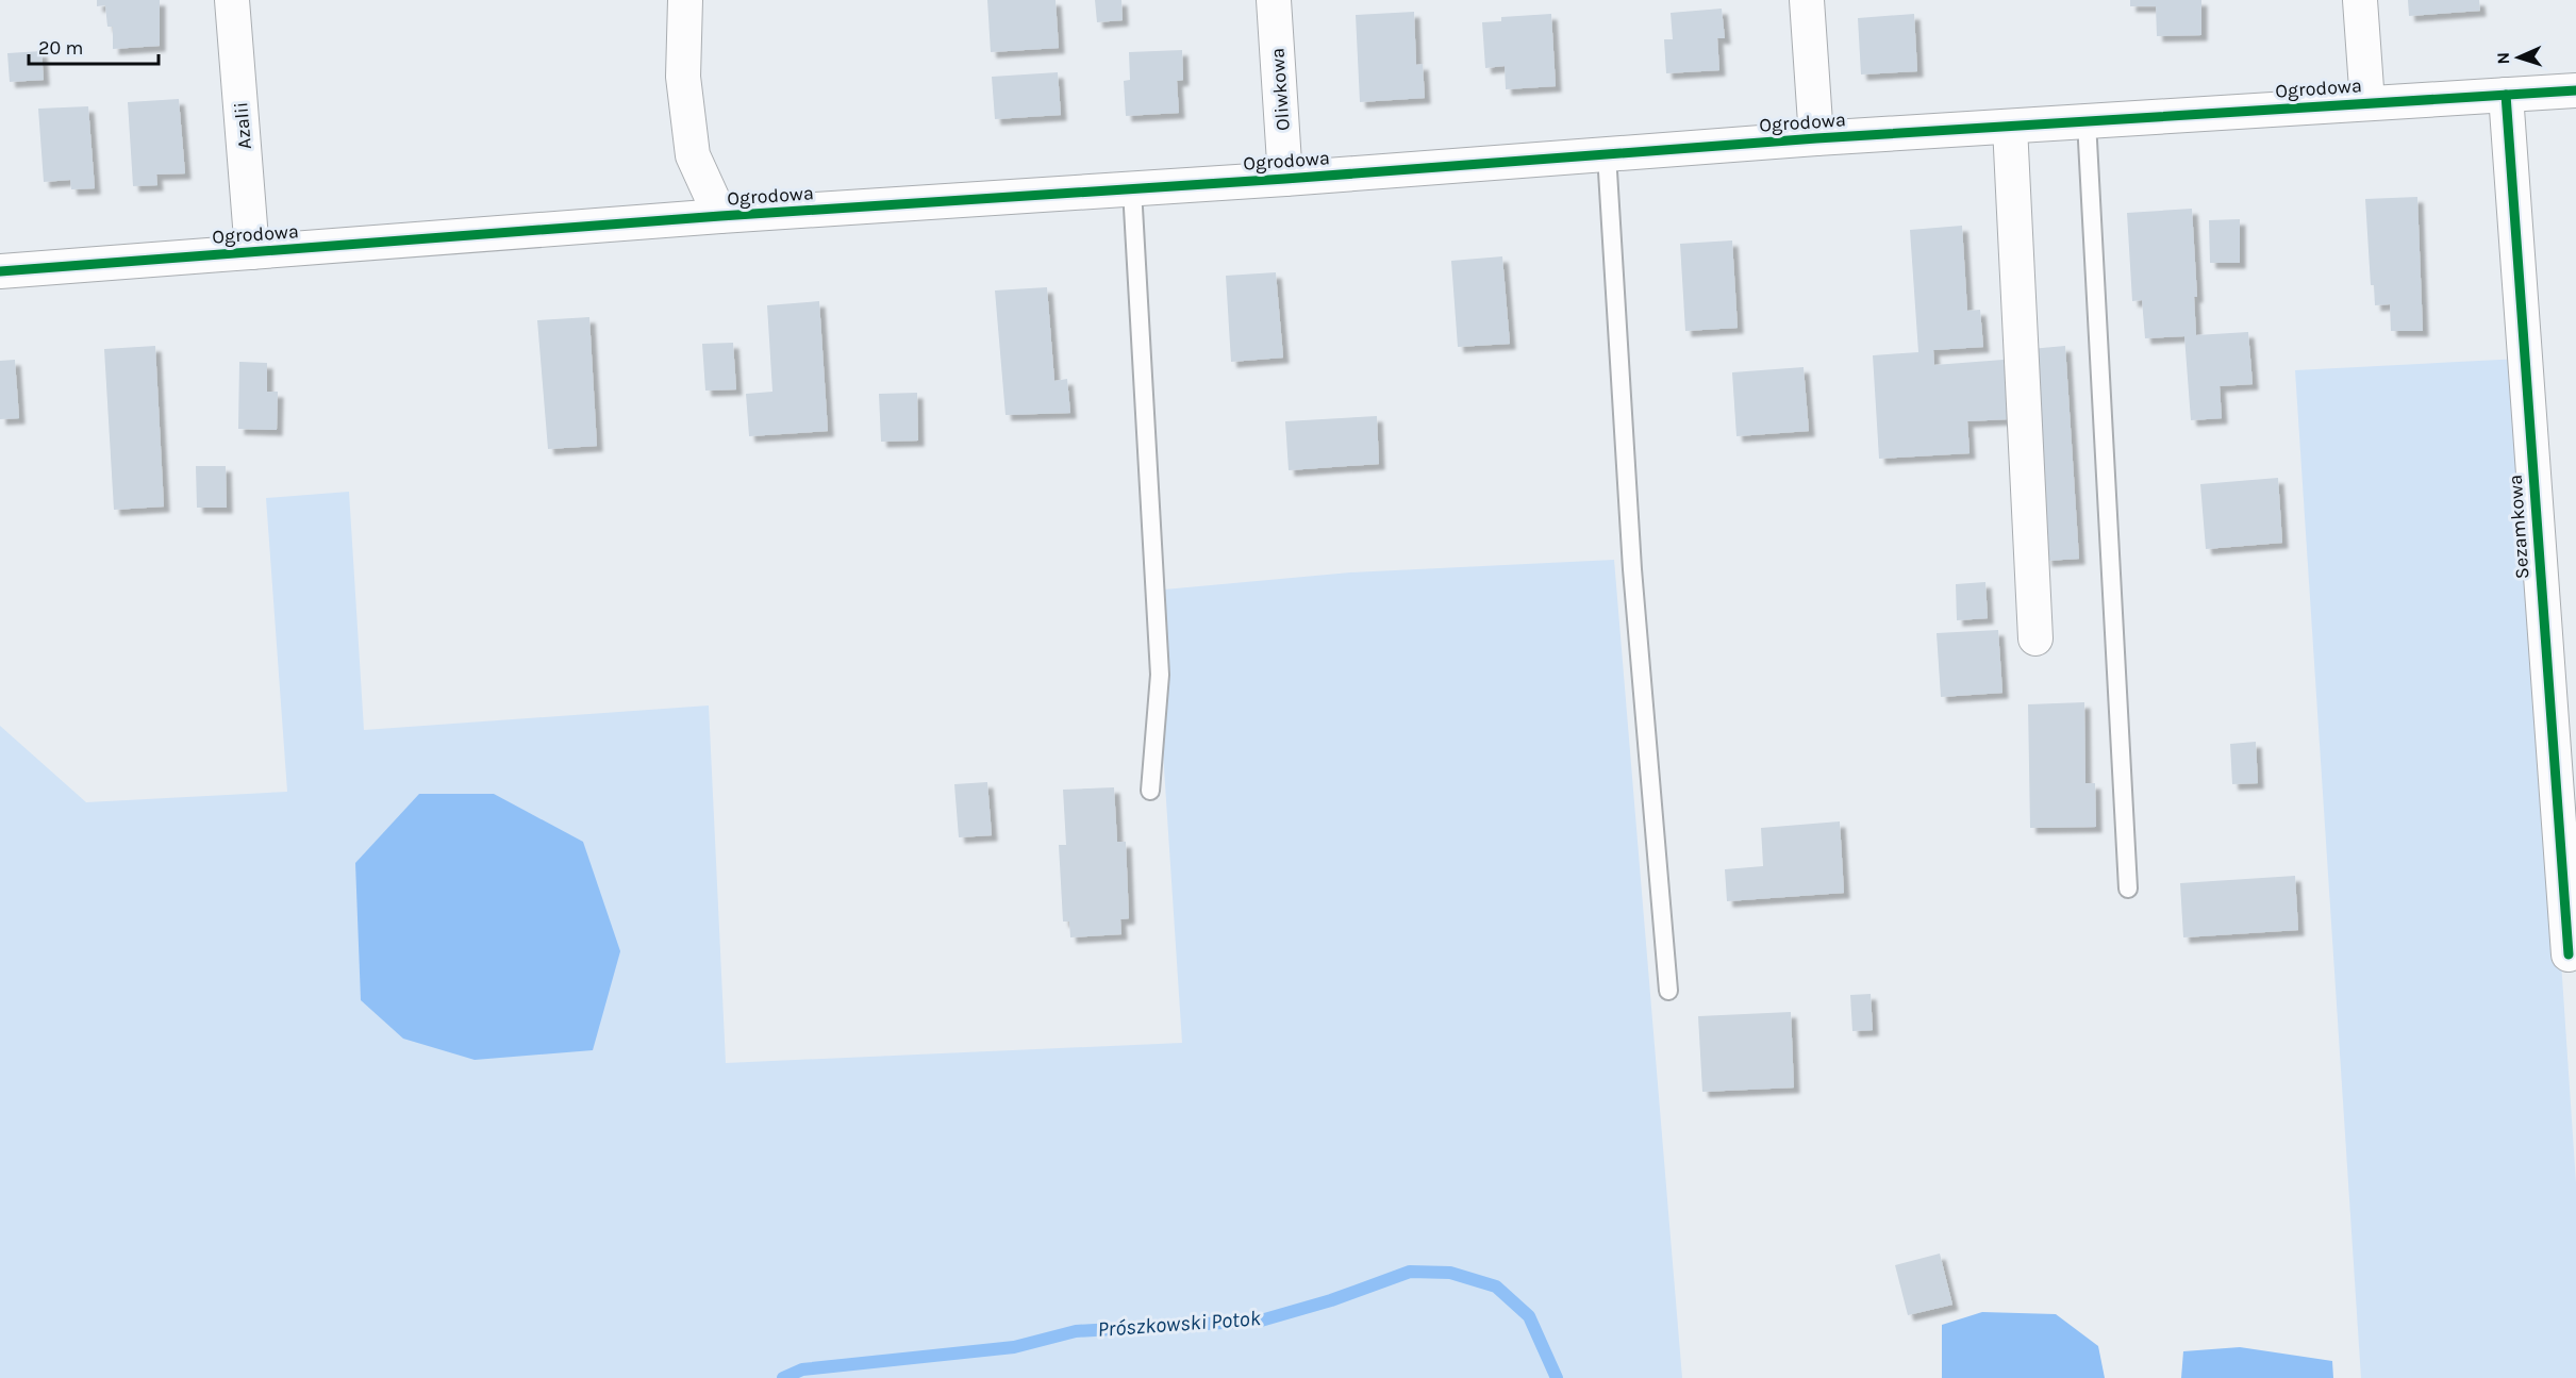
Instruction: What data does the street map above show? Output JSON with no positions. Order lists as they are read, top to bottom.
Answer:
{
  "streets": {
    "street": [
      "Ogrodowa",
      "Oliwkowa",
      "Azalii",
      "Sezamkowa"
    ]
  },
  "crossings": [
    ["Ogrodowa", "Oliwkowa"],
    ["Ogrodowa", "Azalii"],
    ["Ogrodowa", "Sezamkowa"]
  ],
  "water": ["Prószkowski Potok"],
  "scale_bar": "20 m",
  "north": "left"
}
